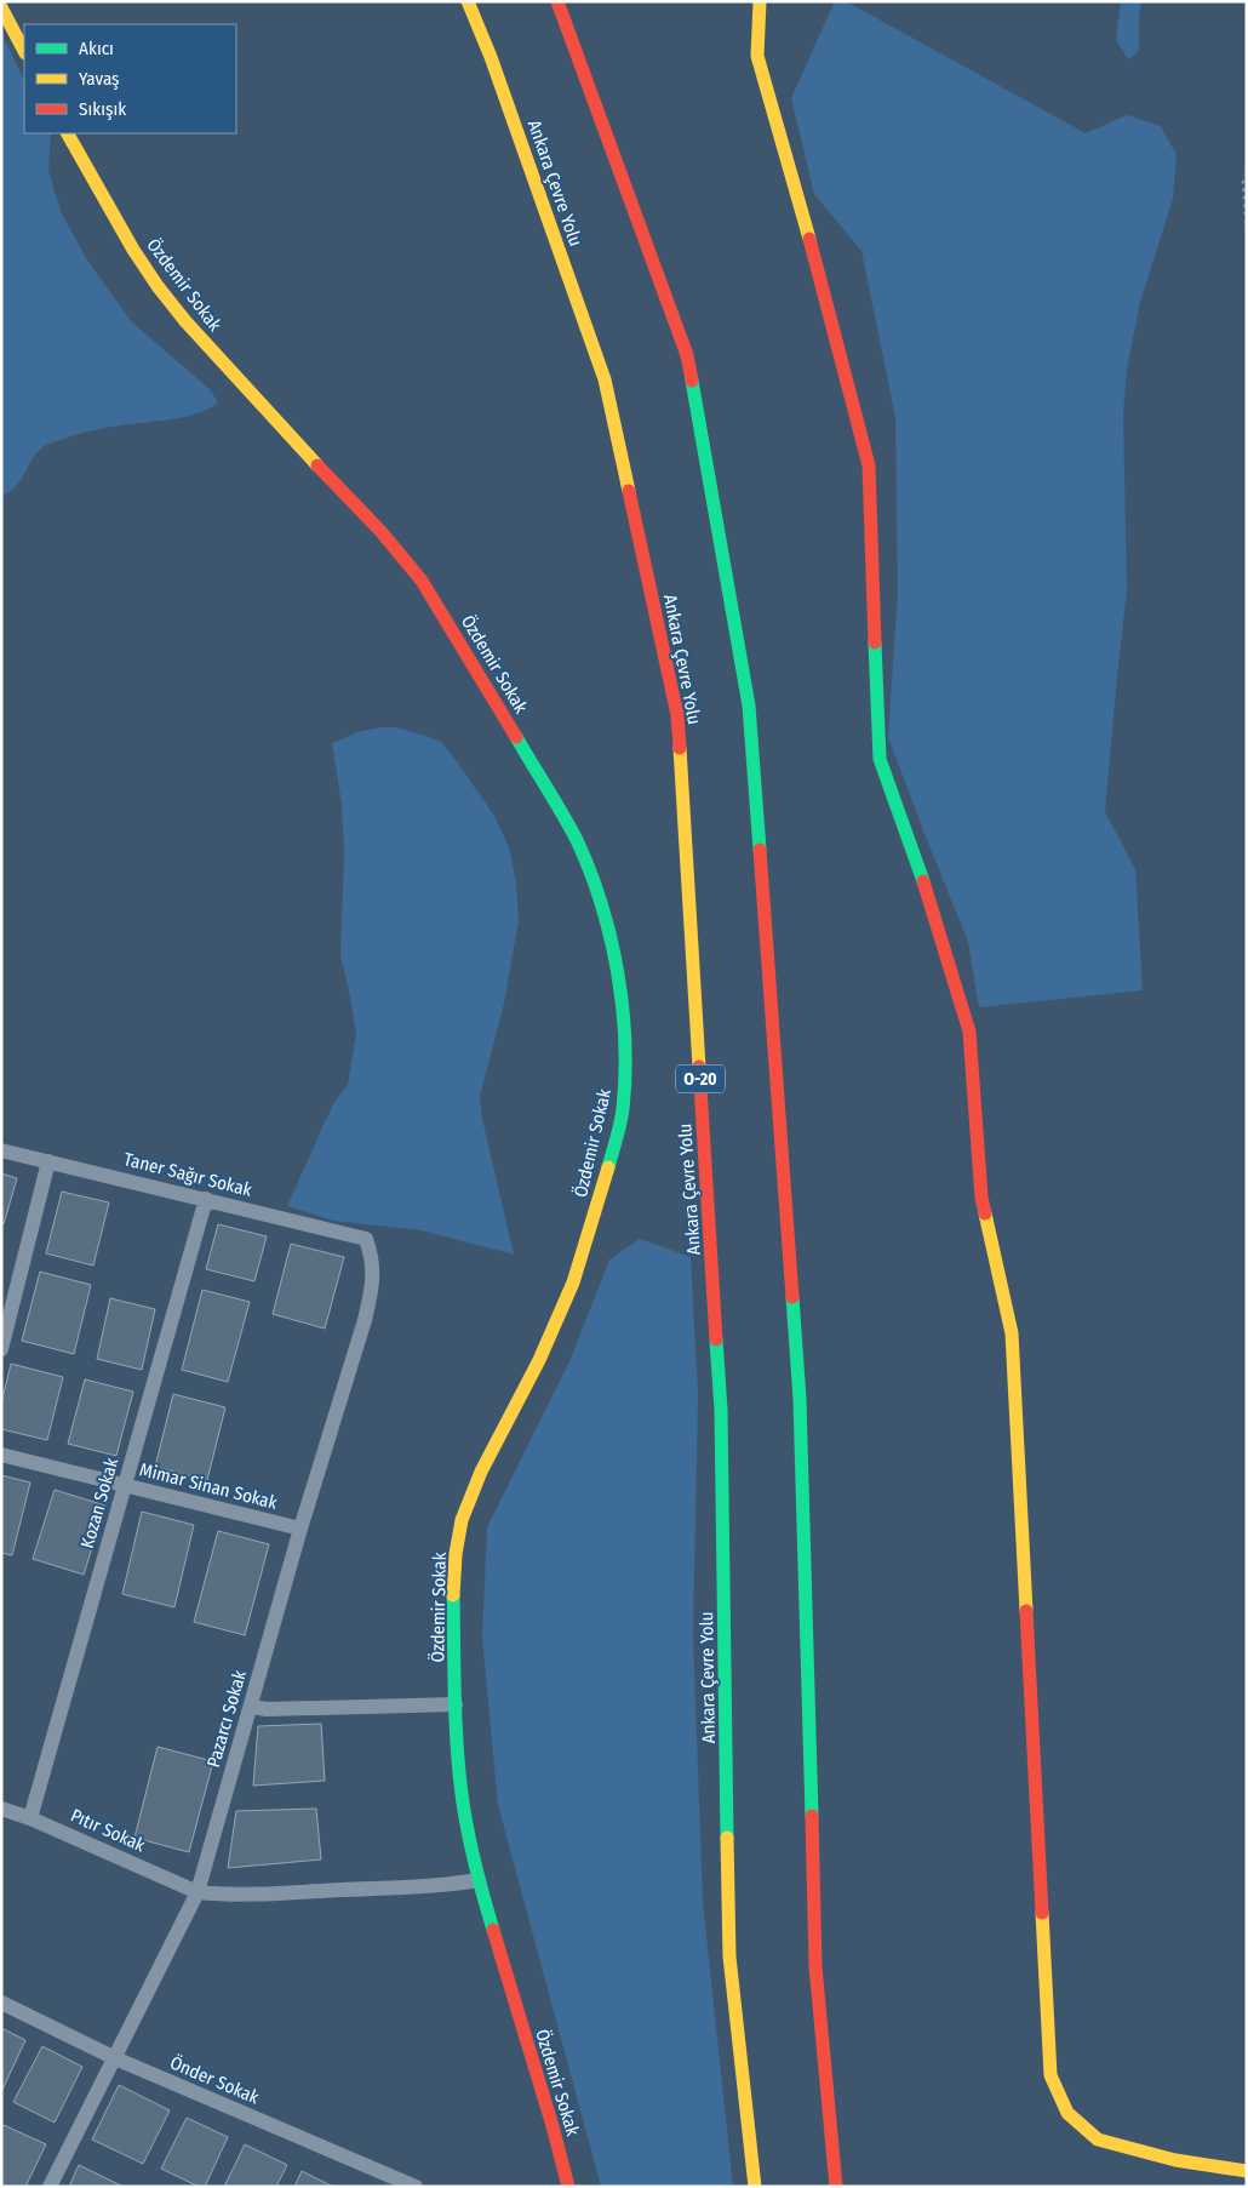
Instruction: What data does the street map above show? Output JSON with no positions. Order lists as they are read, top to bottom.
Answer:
{
  "streets": {
    "main road": ["Ankara Çevre Yolu", "Özdemir Sokak", "O-20"],
    "street": [
      "Taner Sağır Sokak",
      "Mimar Sinan Sokak",
      "Kozan Sokak",
      "Pazarcı Sokak",
      "Pıtır Sokak",
      "Önder Sokak"
    ]
  },
  "crossings": [
    ["Özdemir Sokak", "Pıtır Sokak"],
    ["Taner Sağır Sokak", "Kozan Sokak"],
    ["Taner Sağır Sokak", "Pazarcı Sokak"],
    ["Mimar Sinan Sokak", "Kozan Sokak"],
    ["Mimar Sinan Sokak", "Pazarcı Sokak"],
    ["Kozan Sokak", "Pıtır Sokak"],
    ["Pazarcı Sokak", "Pıtır Sokak"],
    ["Pazarcı Sokak", "Önder Sokak"]
  ],
  "legend": ["Akıcı", "Yavaş", "Sıkışık"]
}
